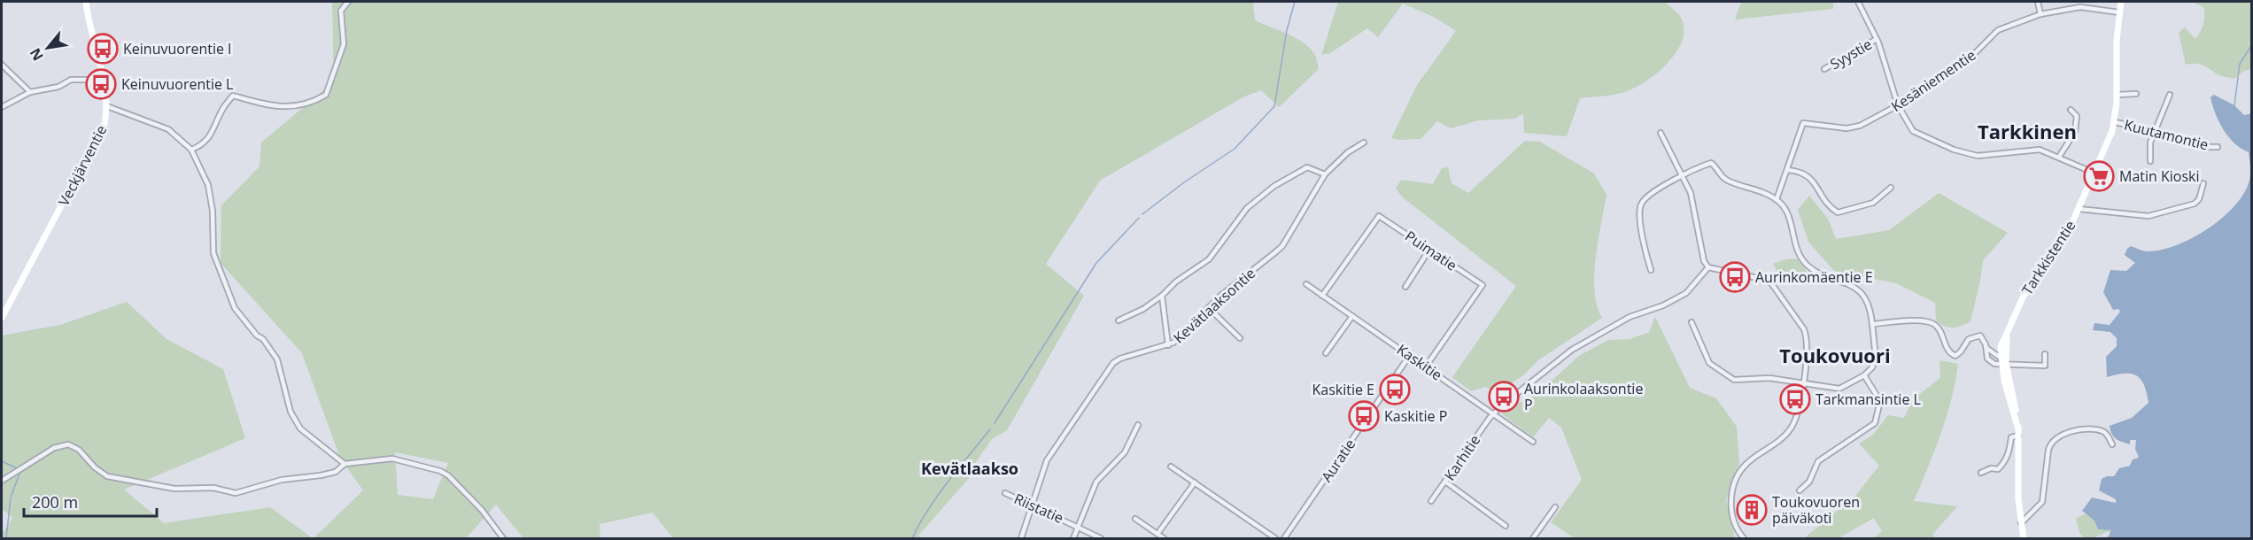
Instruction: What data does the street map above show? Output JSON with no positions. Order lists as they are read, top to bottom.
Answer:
{
  "streets": {
    "street": [
      "Syystie",
      "Kesäniementie",
      "Kuutamontie",
      "Veckjärventie",
      "Puimatie",
      "Tarkkistentie",
      "Kevätlaaksontie",
      "Kaskitie",
      "Karhitie",
      "Auratie",
      "Riistatie"
    ]
  },
  "crossings": [
    ["Kesäniementie", "Tarkkistentie"],
    ["Kuutamontie", "Tarkkistentie"],
    ["Puimatie", "Kaskitie"],
    ["Kevätlaaksontie", "Riistatie"],
    ["Kaskitie", "Karhitie"],
    ["Kaskitie", "Auratie"]
  ],
  "districts": ["Tarkkinen", "Toukovuori", "Kevätlaakso"],
  "places": {
    "bus stop": [
      "Keinuvuorentie I",
      "Keinuvuorentie L",
      "Aurinkomäentie E",
      "Kaskitie E",
      "Aurinkolaaksontie P",
      "Tarkmansintie L",
      "Kaskitie P"
    ],
    "supermarket": ["Matin Kioski"],
    "building": ["Toukovuoren päiväkoti"]
  },
  "scale_bar": "200 m",
  "north": "bottom left"
}
